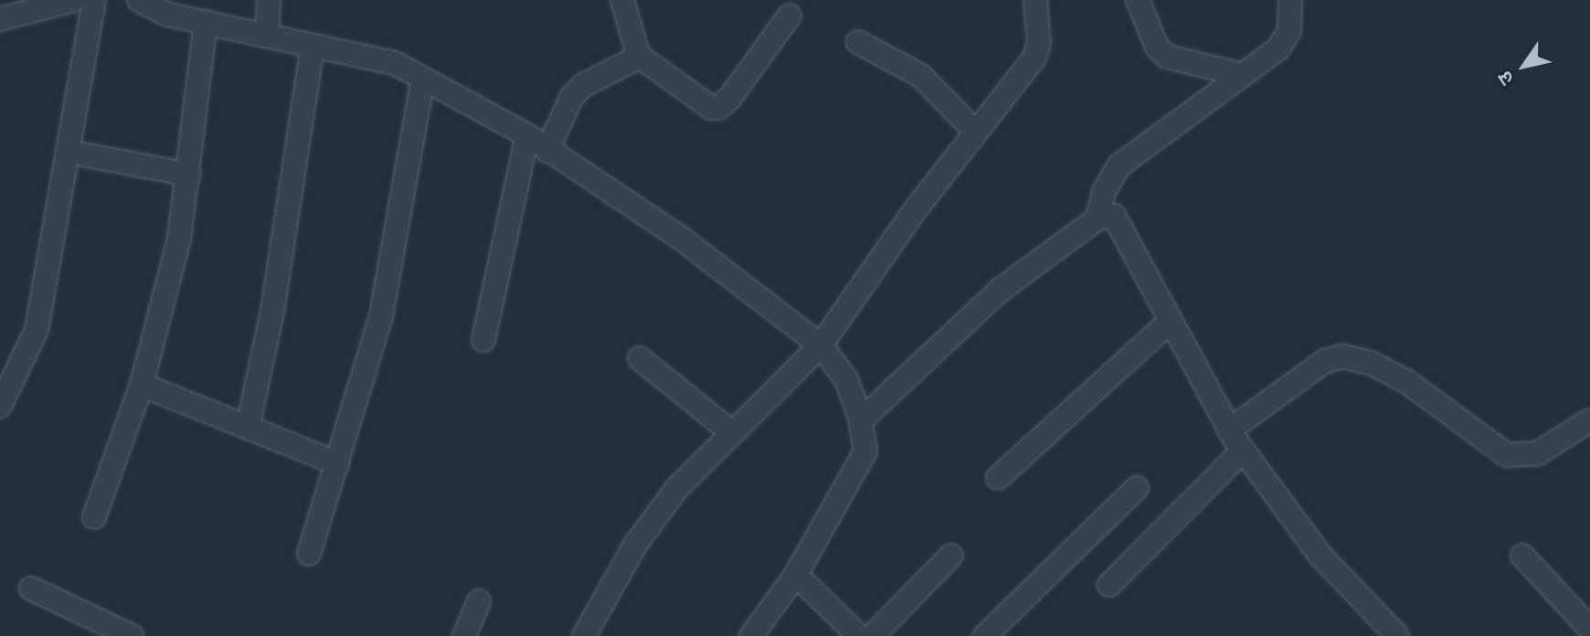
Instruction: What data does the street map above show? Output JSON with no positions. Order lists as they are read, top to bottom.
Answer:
{
  "north": "bottom left"
}
